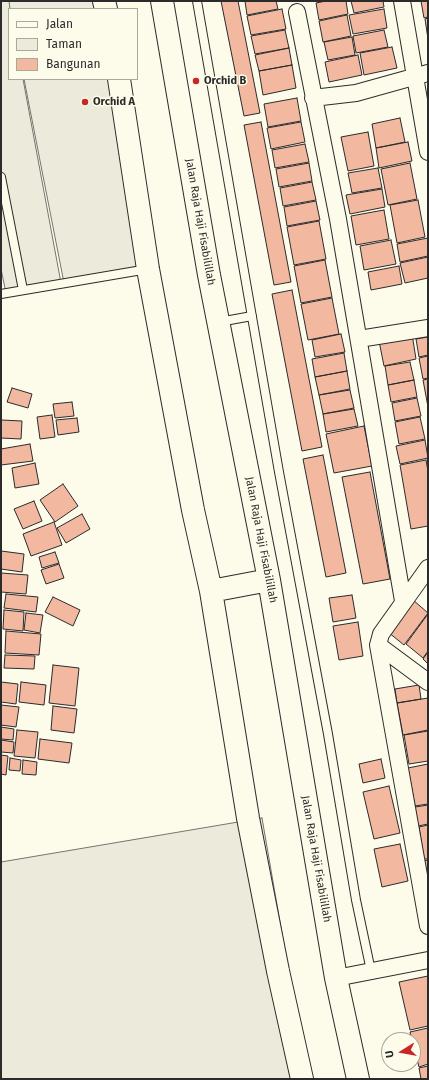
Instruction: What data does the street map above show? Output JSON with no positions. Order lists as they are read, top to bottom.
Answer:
{
  "streets": {
    "main road": ["Jalan Raja Haji Fisabilillah"]
  },
  "places": ["Orchid B", "Orchid A"],
  "legend": ["Jalan", "Taman", "Bangunan"],
  "north": "left"
}
